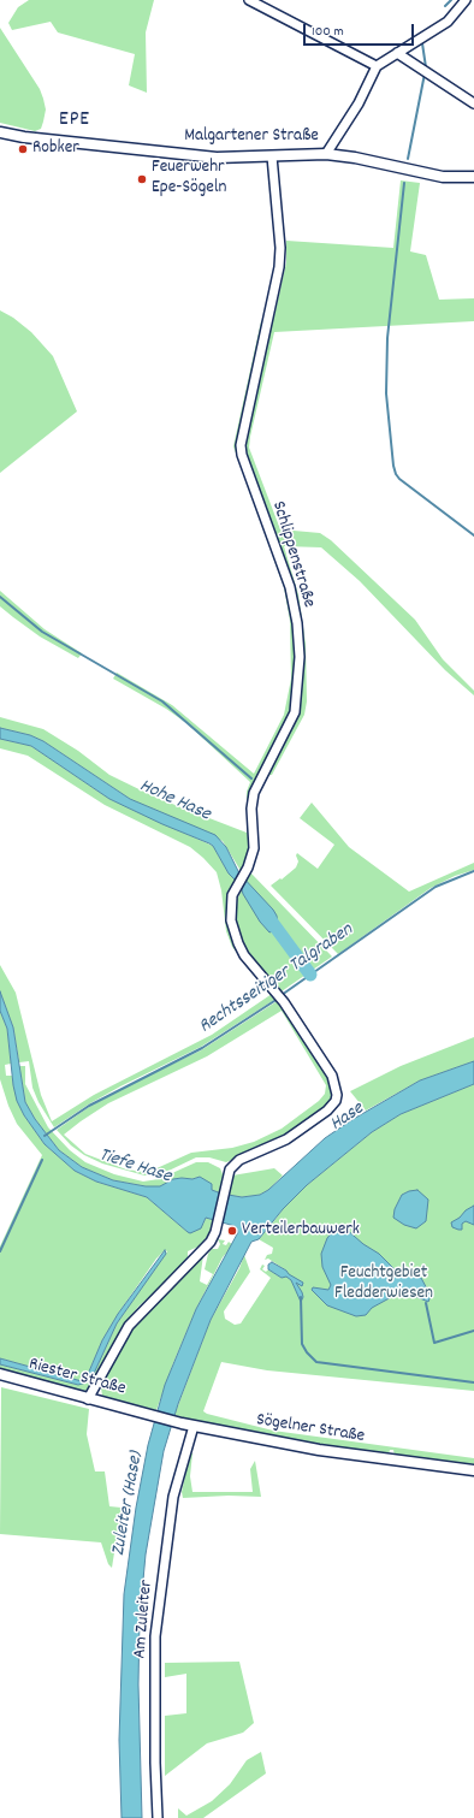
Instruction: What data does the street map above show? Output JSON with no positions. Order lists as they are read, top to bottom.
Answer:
{
  "streets": {
    "street": [
      "Malgartener Straße",
      "Schlippenstraße",
      "Riester Straße",
      "Sögelner Straße",
      "Am Zuleiter"
    ]
  },
  "crossings": [
    ["Malgartener Straße", "Schlippenstraße"],
    ["Schlippenstraße", "Riester Straße"],
    ["Riester Straße", "Sögelner Straße"],
    ["Sögelner Straße", "Am Zuleiter"]
  ],
  "districts": ["EPE"],
  "water": [
    "Hohe Hase",
    "Rechtsseitiger Talgraben",
    "Hase",
    "Tiefe Hase",
    "Zuleiter (Hase)"
  ],
  "parks": ["Feuchtgebiet Fledderwiesen"],
  "places": ["Robker", "Feuerwehr Epe-Sögeln", "Verteilerbauwerk"],
  "scale_bar": "100 m"
}
